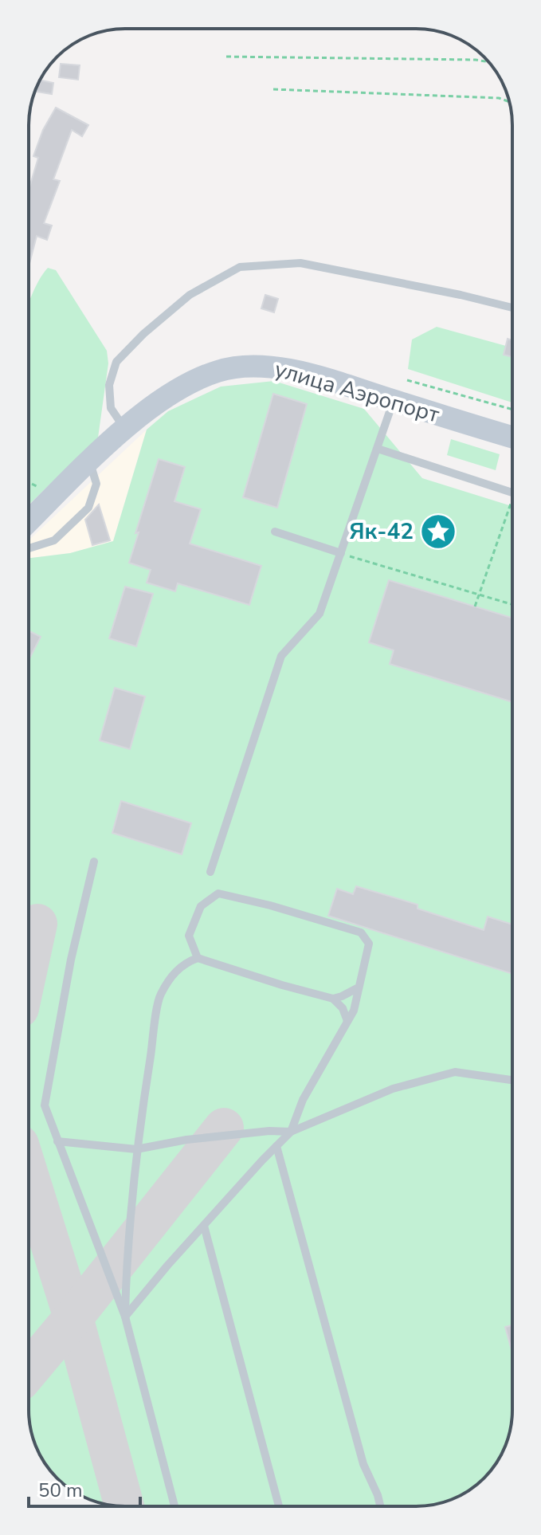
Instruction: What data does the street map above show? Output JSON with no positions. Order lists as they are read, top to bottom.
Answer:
{
  "streets": {
    "main road": ["улица Аэропорт"]
  },
  "places": {
    "place": ["Як-42"]
  },
  "scale_bar": "50 m"
}
